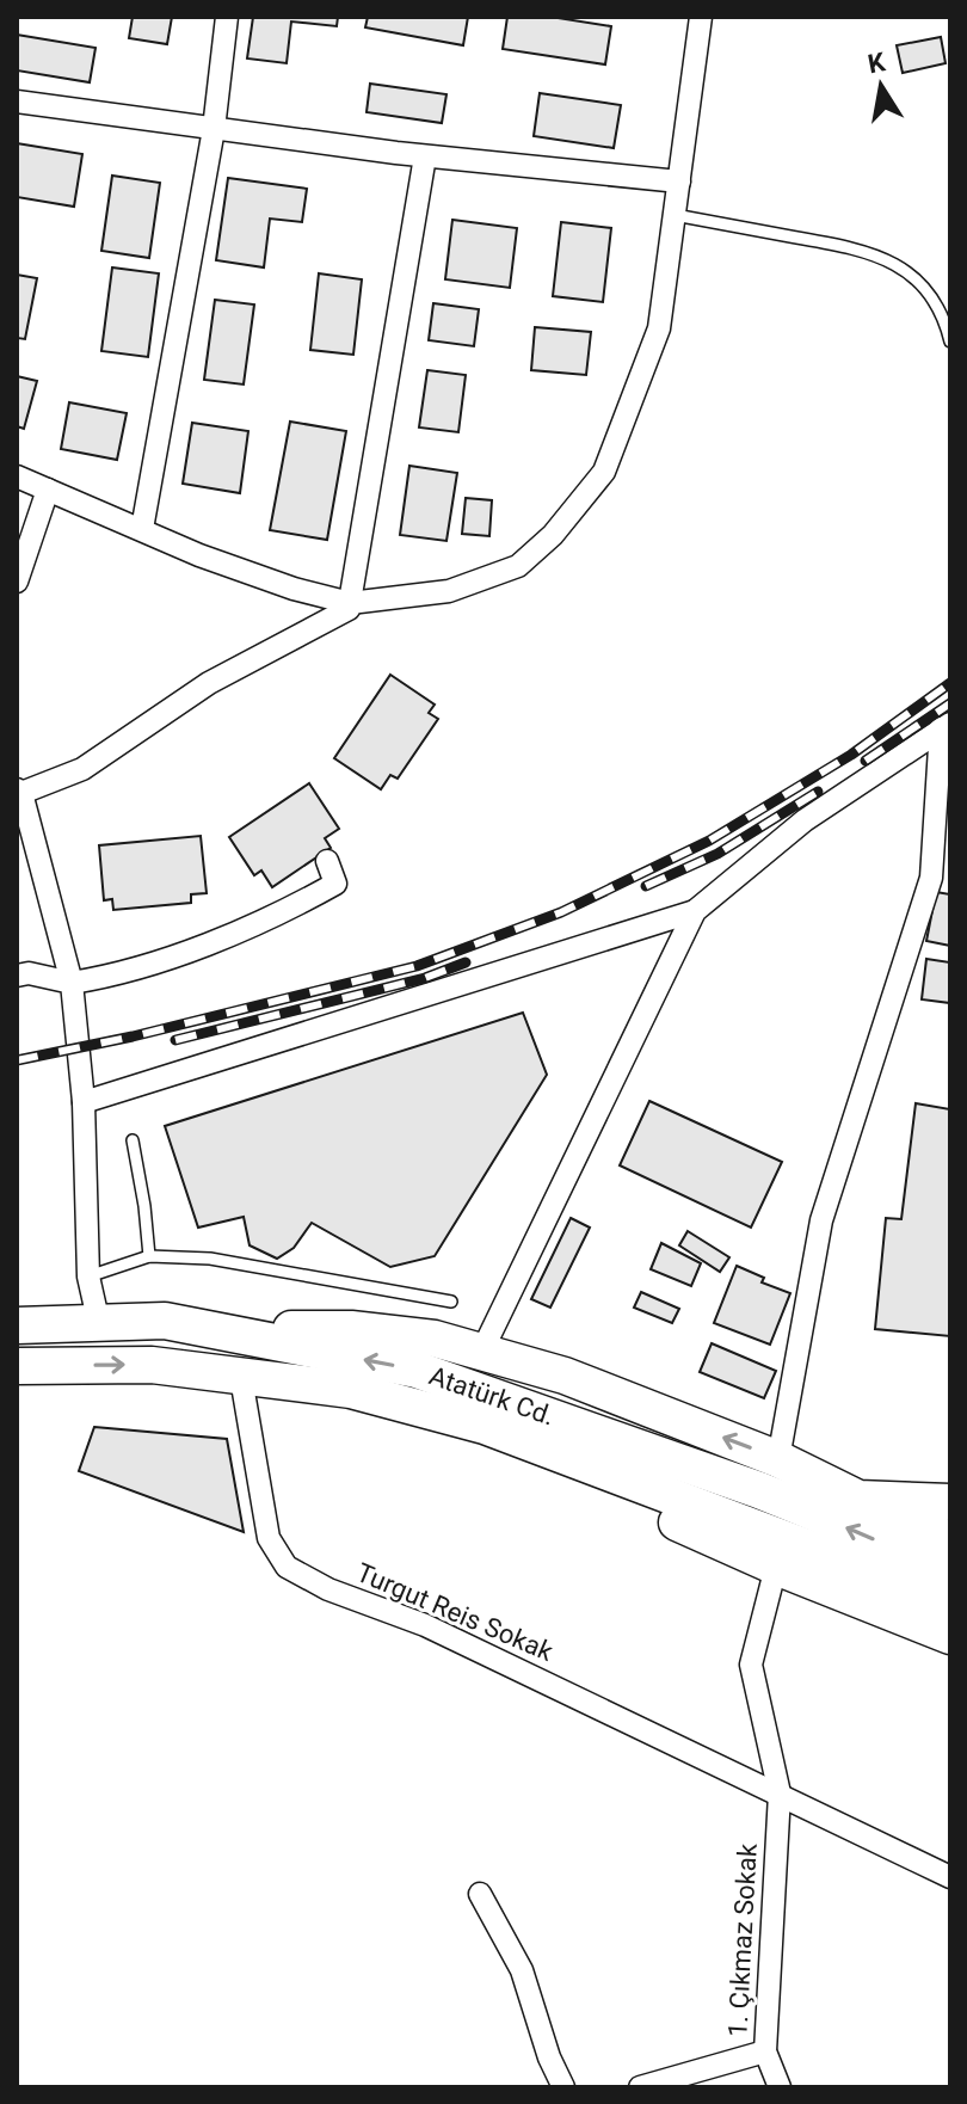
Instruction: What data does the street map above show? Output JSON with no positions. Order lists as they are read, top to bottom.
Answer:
{
  "streets": {
    "main road": ["Atatürk Cd."],
    "street": ["Turgut Reis Sokak", "1. Çıkmaz Sokak"]
  },
  "crossings": [
    ["Atatürk Cd.", "Turgut Reis Sokak"],
    ["Turgut Reis Sokak", "1. Çıkmaz Sokak"]
  ],
  "north": "top"
}
